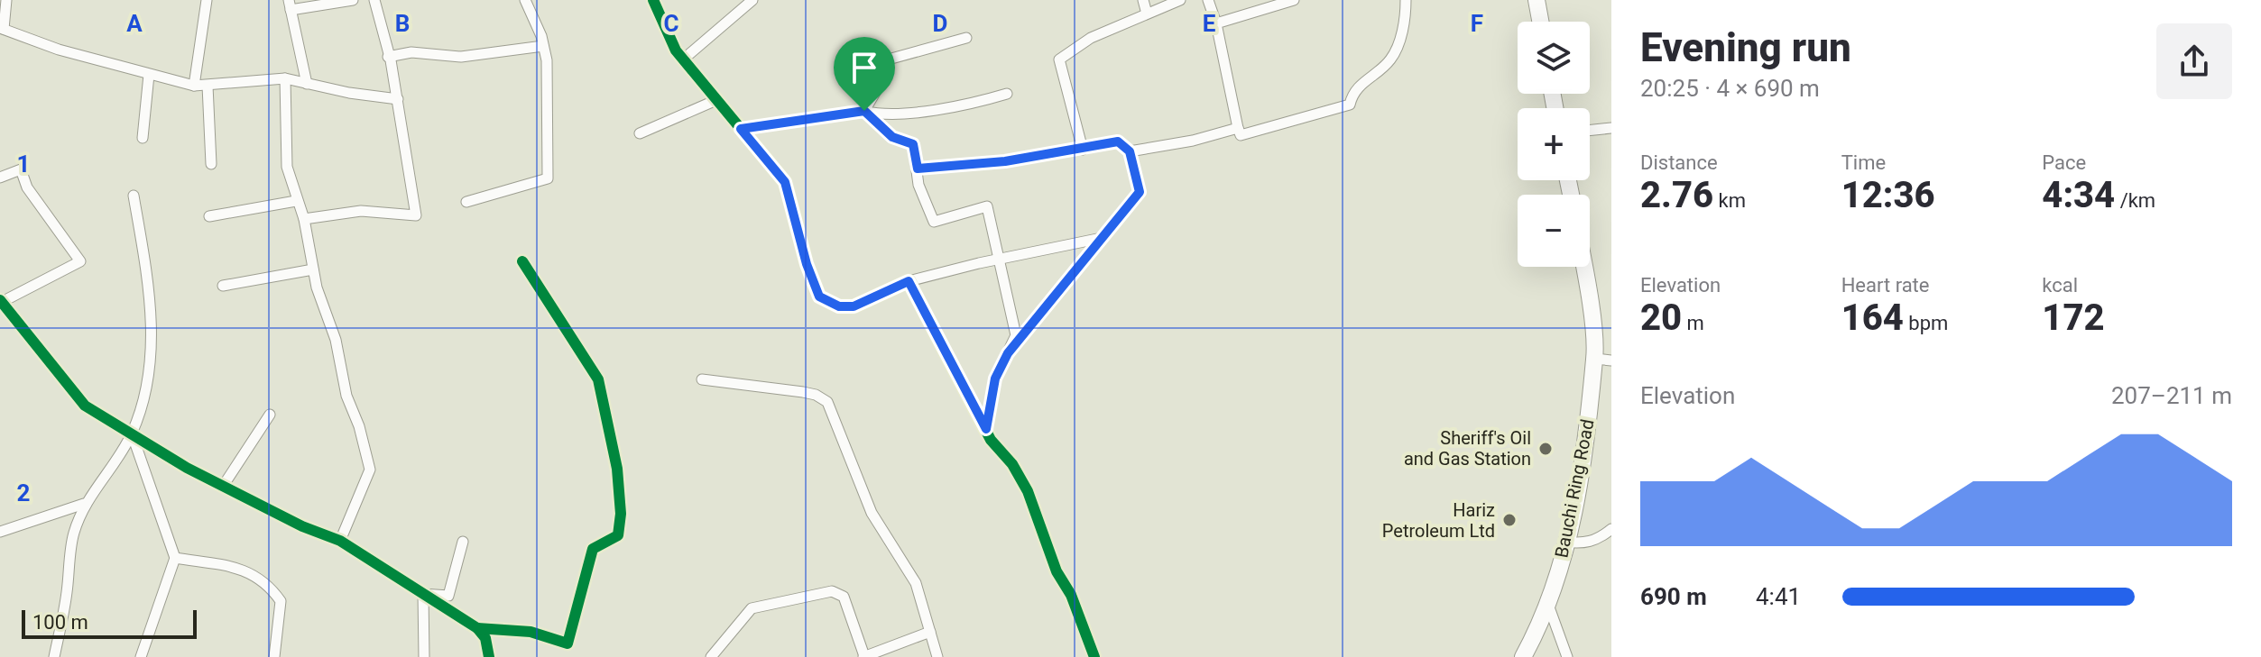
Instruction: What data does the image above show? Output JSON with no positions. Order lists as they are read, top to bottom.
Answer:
{
  "streets": {
    "main road": ["Bauchi Ring Road"]
  },
  "places": ["Sheriff's Oil and Gas Station", "Hariz Petroleum Ltd"],
  "scale_bar": "100 m",
  "page": {
    "heading": ["Evening run", "20:25 · 4 × 690 m"],
    "map_buttons": ["+", "−"],
    "stats": [
      ["Distance", "2.76 km"],
      ["Time", "12:36"],
      ["Pace", "4:34 /km"],
      ["Elevation", "20 m"],
      ["Heart rate", "164 bpm"],
      ["kcal", "172"]
    ],
    "chart": ["Elevation", "207–211 m"],
    "list": [
      {
        "name": "690 m",
        "note": "4:41"
      }
    ],
    "scale": "100 m"
  },
  "grid": {
    "columns": [
      "A",
      "B",
      "C",
      "D",
      "E",
      "F"
    ],
    "rows": ["1", "2"]
  }
}
